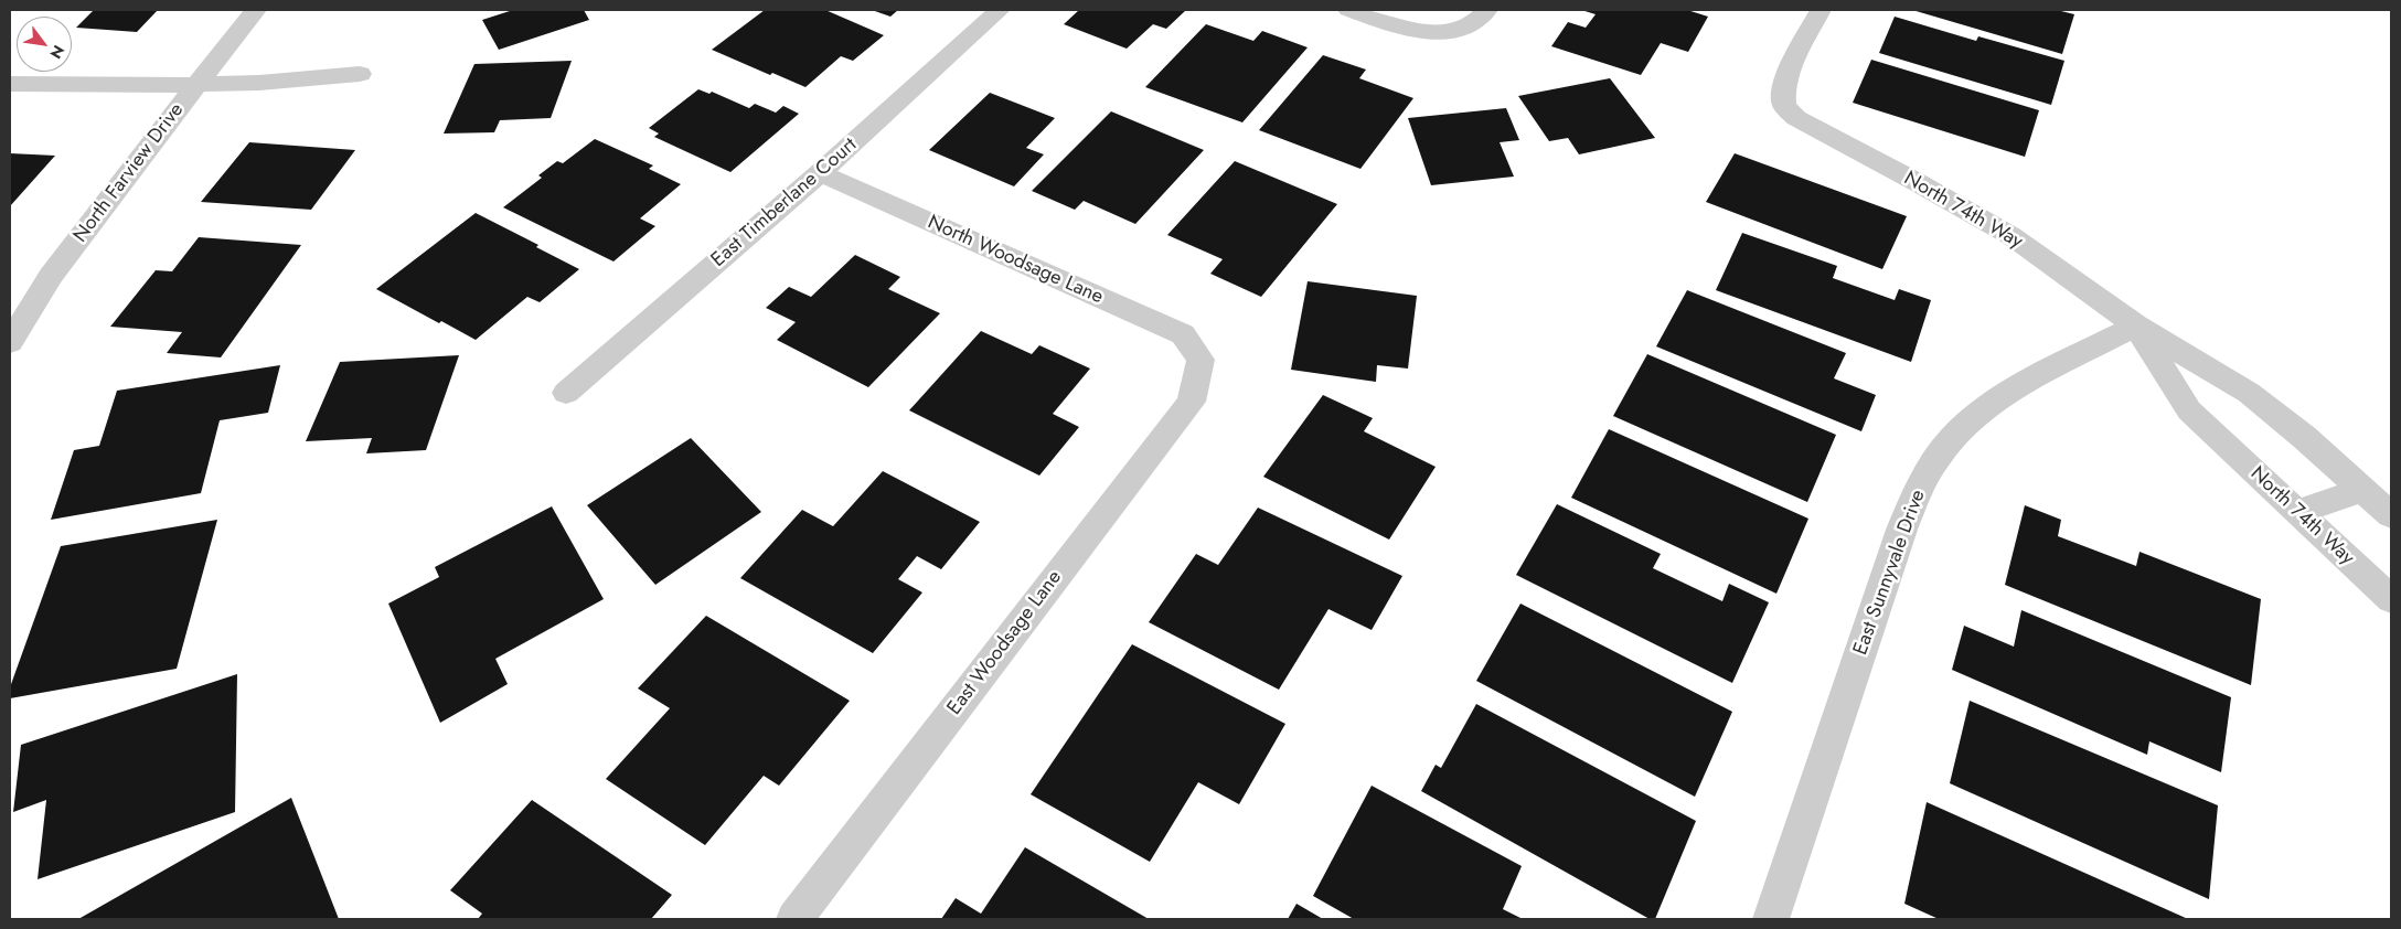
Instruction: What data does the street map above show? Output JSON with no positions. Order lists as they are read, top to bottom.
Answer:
{
  "streets": {
    "street": [
      "North Farview Drive",
      "East Timberlane Court",
      "North 74th Way",
      "North Woodsage Lane",
      "East Sunnyvale Drive",
      "East Woodsage Lane"
    ]
  },
  "crossings": [
    ["East Timberlane Court", "North Woodsage Lane"],
    ["North 74th Way", "East Sunnyvale Drive"],
    ["North Woodsage Lane", "East Woodsage Lane"]
  ],
  "north": "bottom right"
}
